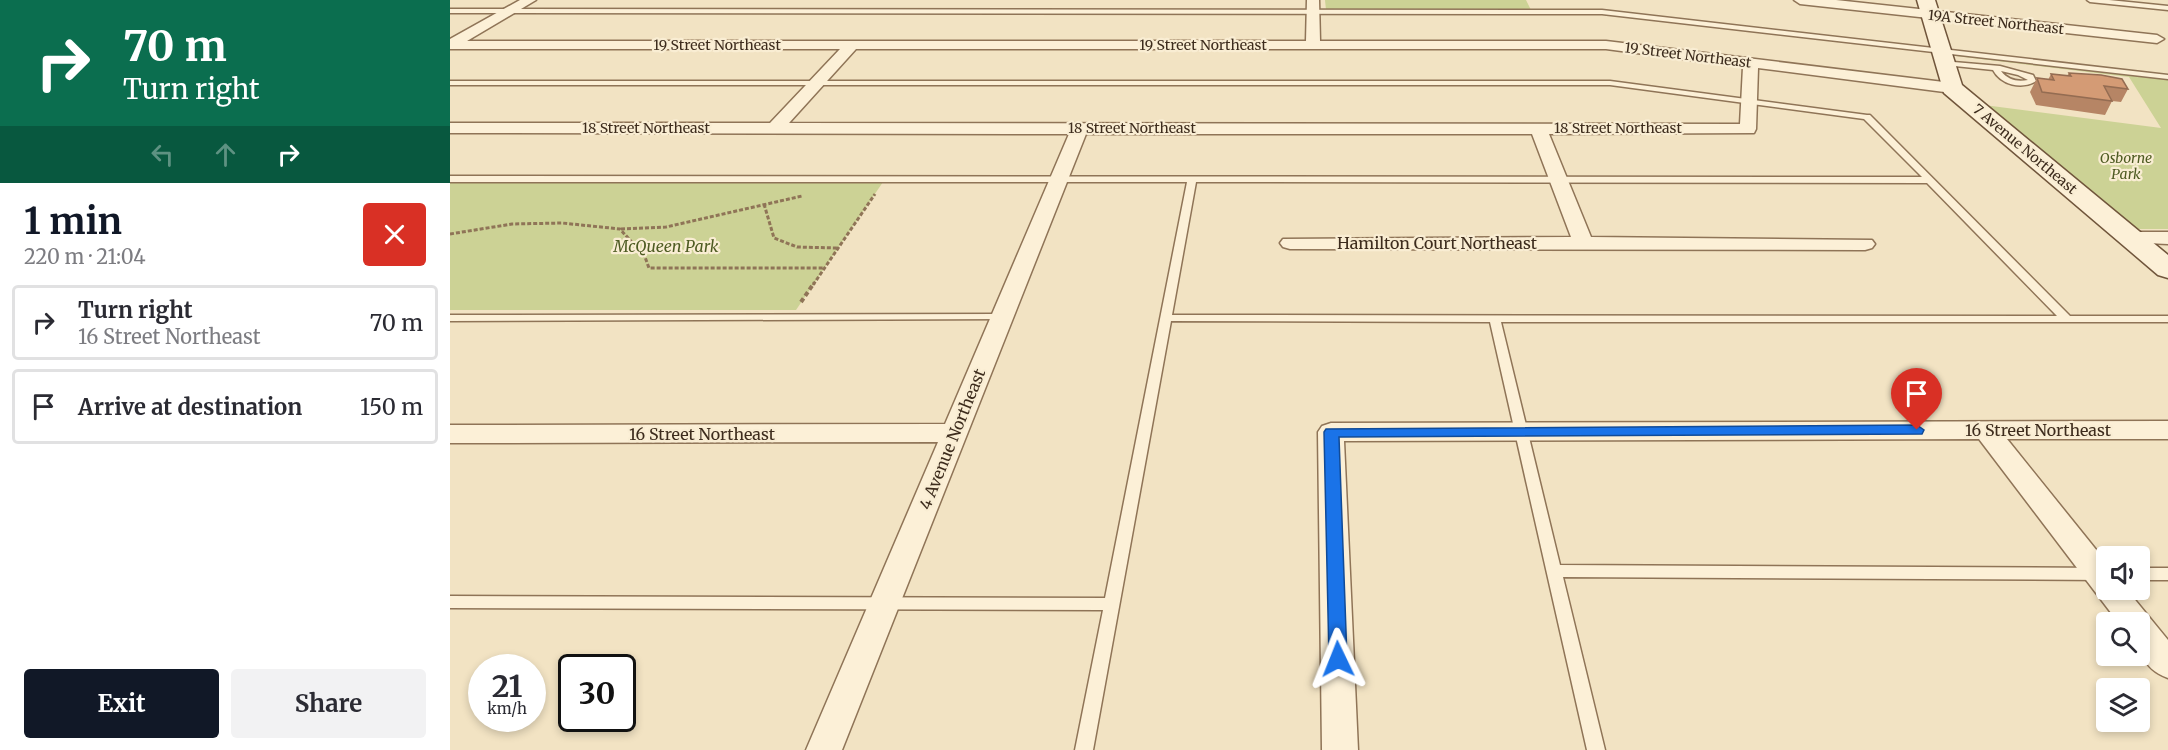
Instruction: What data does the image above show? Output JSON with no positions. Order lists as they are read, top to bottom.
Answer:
{
  "streets": {
    "street": [
      "19A Street Northeast",
      "19 Street Northeast",
      "18 Street Northeast",
      "7 Avenue Northeast",
      "Hamilton Court Northeast",
      "16 Street Northeast",
      "4 Avenue Northeast"
    ]
  },
  "crossings": [
    ["19 Street Northeast", "18 Street Northeast"],
    ["19 Street Northeast", "7 Avenue Northeast"],
    ["18 Street Northeast", "4 Avenue Northeast"],
    ["16 Street Northeast", "4 Avenue Northeast"]
  ],
  "parks": ["Osborne Park", "McQueen Park"],
  "page": {
    "turn": ["70 m", "Turn right"],
    "heading": ["1 min", "220 m · 21:04"],
    "list": [
      {
        "name": "Turn right",
        "note": "16 Street Northeast",
        "value": "70 m"
      },
      {
        "name": "Arrive at destination",
        "value": "150 m"
      }
    ],
    "speed": "21 km/h",
    "limit": "30",
    "buttons": ["Exit", "Share"]
  }
}
